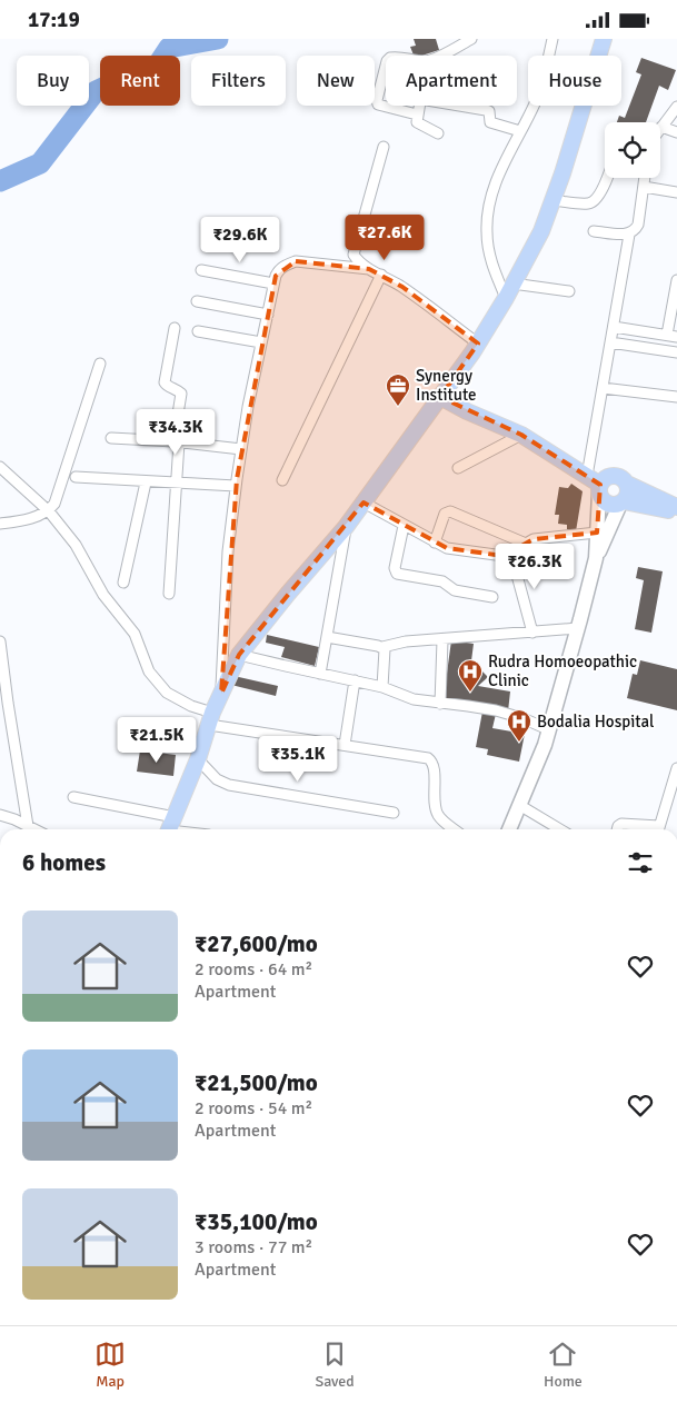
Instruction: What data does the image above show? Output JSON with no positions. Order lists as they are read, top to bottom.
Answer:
{
  "places": {
    "office": ["Synergy Institute"],
    "hospital": ["Rudra Homoeopathic Clinic", "Bodalia Hospital"]
  },
  "page": {
    "status": "17:19",
    "chip": [
      "Buy",
      "Rent",
      "Filters",
      "New",
      "Apartment",
      "House"
    ],
    "price": [
      "₹27.6K",
      "₹29.6K",
      "₹34.3K",
      "₹26.3K",
      "₹21.5K",
      "₹35.1K"
    ],
    "heading": "6 homes",
    "list": [
      {
        "name": "₹27,600/mo",
        "note": "2 rooms · 64 m² · Apartment"
      },
      {
        "name": "₹21,500/mo",
        "note": "2 rooms · 54 m² · Apartment"
      },
      {
        "name": "₹35,100/mo",
        "note": "3 rooms · 77 m² · Apartment"
      }
    ],
    "tabs": ["Map", "Saved", "Home"]
  }
}
